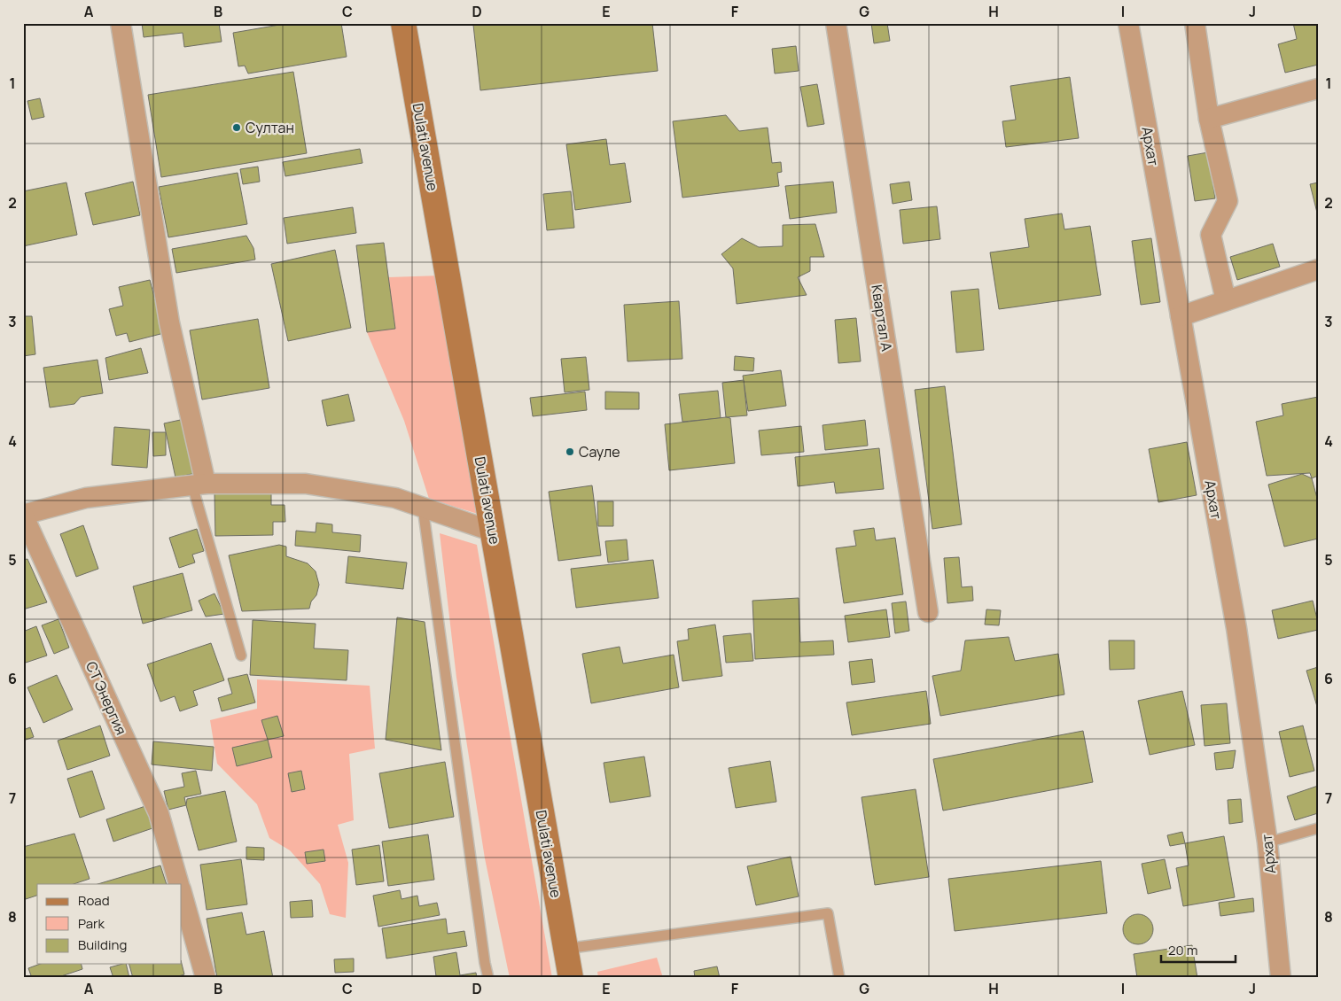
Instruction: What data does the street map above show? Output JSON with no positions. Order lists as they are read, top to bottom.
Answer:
{
  "streets": {
    "main road": ["Dulati avenue"],
    "street": ["Архат", "Квартал А", "СТ Энергия"]
  },
  "places": ["Султан", "Сауле"],
  "legend": ["Road", "Park", "Building"],
  "scale_bar": "20 m",
  "grid": {
    "columns": [
      "A",
      "B",
      "C",
      "D",
      "E",
      "F",
      "G",
      "H",
      "I",
      "J"
    ],
    "rows": [
      "1",
      "2",
      "3",
      "4",
      "5",
      "6",
      "7",
      "8"
    ]
  }
}
